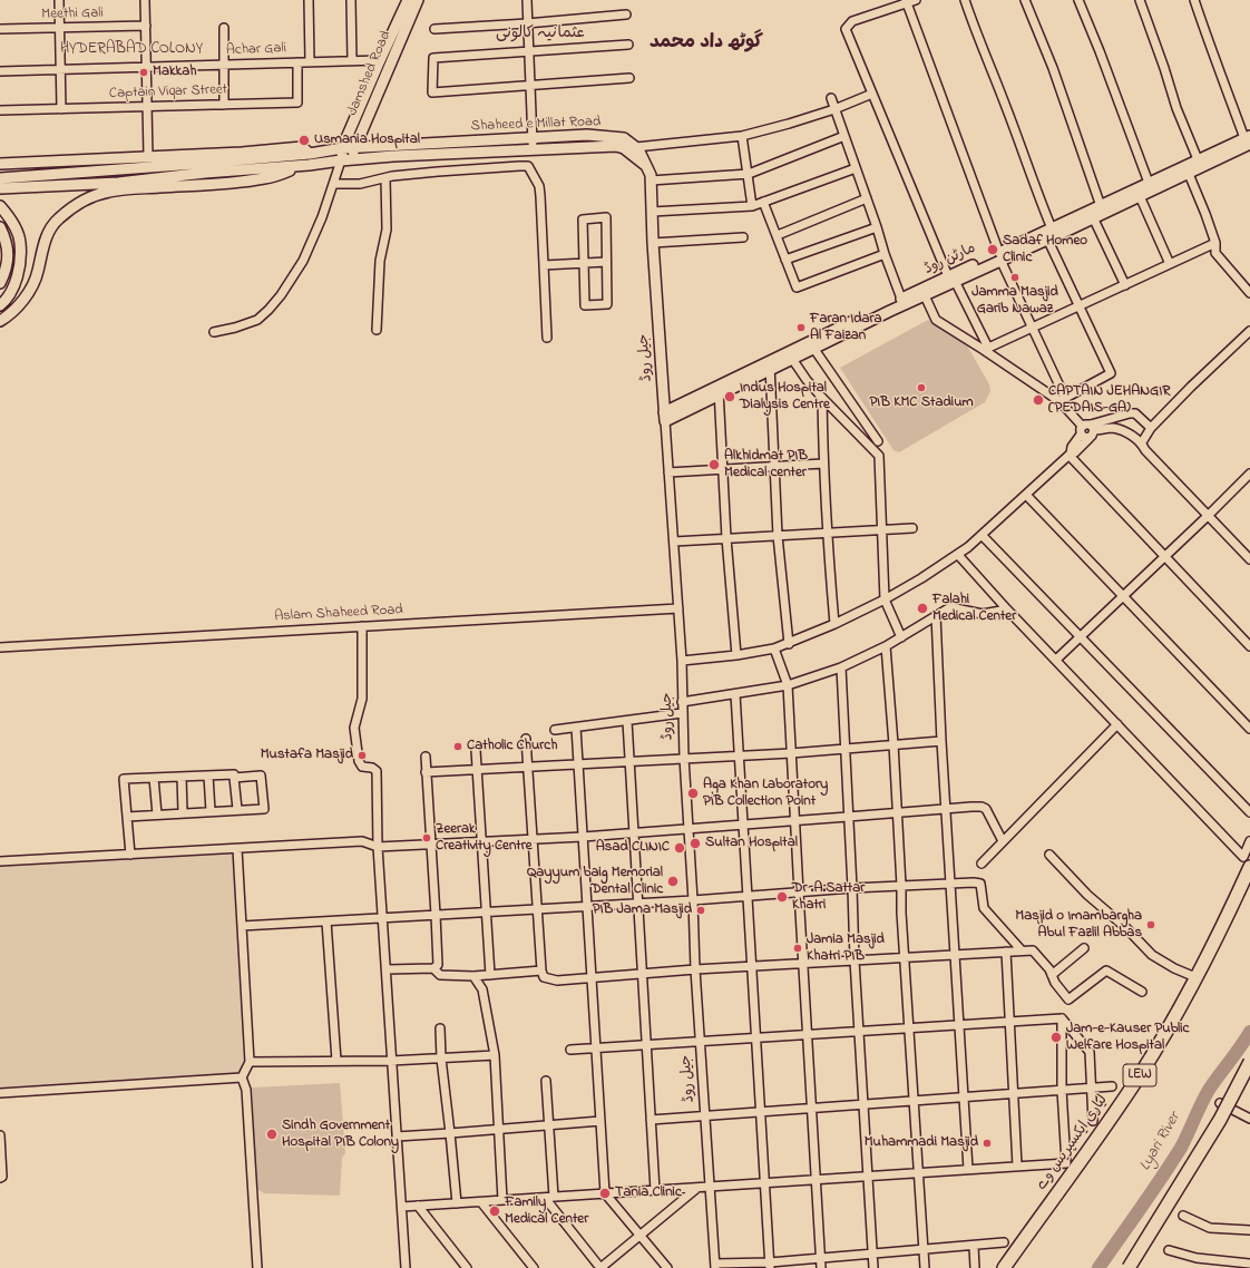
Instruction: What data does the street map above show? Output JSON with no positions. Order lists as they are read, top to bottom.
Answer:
{
  "streets": {
    "highway": ["LEW", "لیاری ایکسپریس وے"],
    "main road": [
      "Jamshed Road",
      "Shaheed e Millat Road",
      "مارٹن روڈ",
      "جیل روڈ"
    ],
    "street": [
      "Meethi Gali",
      "Achar Gali",
      "Captain Viqar Street",
      "Aslam Shaheed Road"
    ]
  },
  "crossings": [
    ["Achar Gali", "Jamshed Road"],
    ["Achar Gali", "Captain Viqar Street"],
    ["Jamshed Road", "Shaheed e Millat Road"],
    ["Shaheed e Millat Road", "جیل روڈ"],
    ["مارٹن روڈ", "جیل روڈ"],
    ["جیل روڈ", "Aslam Shaheed Road"]
  ],
  "districts": ["عثمانیہ کالونی", "گوٹھ داد محمد", "HYDERABAD COLONY"],
  "water": ["Lyari River"],
  "places": [
    "Makkah",
    "Usmania Hospital",
    "Sadaf Homeo Clinic",
    "Jamma Masjid Garib Nawaz",
    "Faran Idara Al Faizan",
    "PIB KMC Stadium",
    "Indus Hospital Dialysis Centre",
    "CAPTAIN JEHANGIR (PEDAIS-GA)",
    "Alkhidmat PIB Medical center",
    "Falahi Medical Center",
    "Catholic Church",
    "Mustafa Masjid",
    "Aga Khan Laboratory PIB Collection Point",
    "Zeerak Creativity Centre",
    "Sultan Hospital",
    "Asad CLINIC",
    "Qayyum baig Memorial Dental Clinic",
    "Dr .A.Sattar Khatri",
    "PIB Jama Masjid",
    "Masjid o Imambargha Abul Fazlil Abbas",
    "Jamia Masjid Khatri PIB",
    "Jam-e-Kauser Public Welfare Hospital",
    "Sindh Government Hospital PIB Colony",
    "Muhammadi Masjid",
    "Tania Clinic",
    "Family Medical Center"
  ]
}
